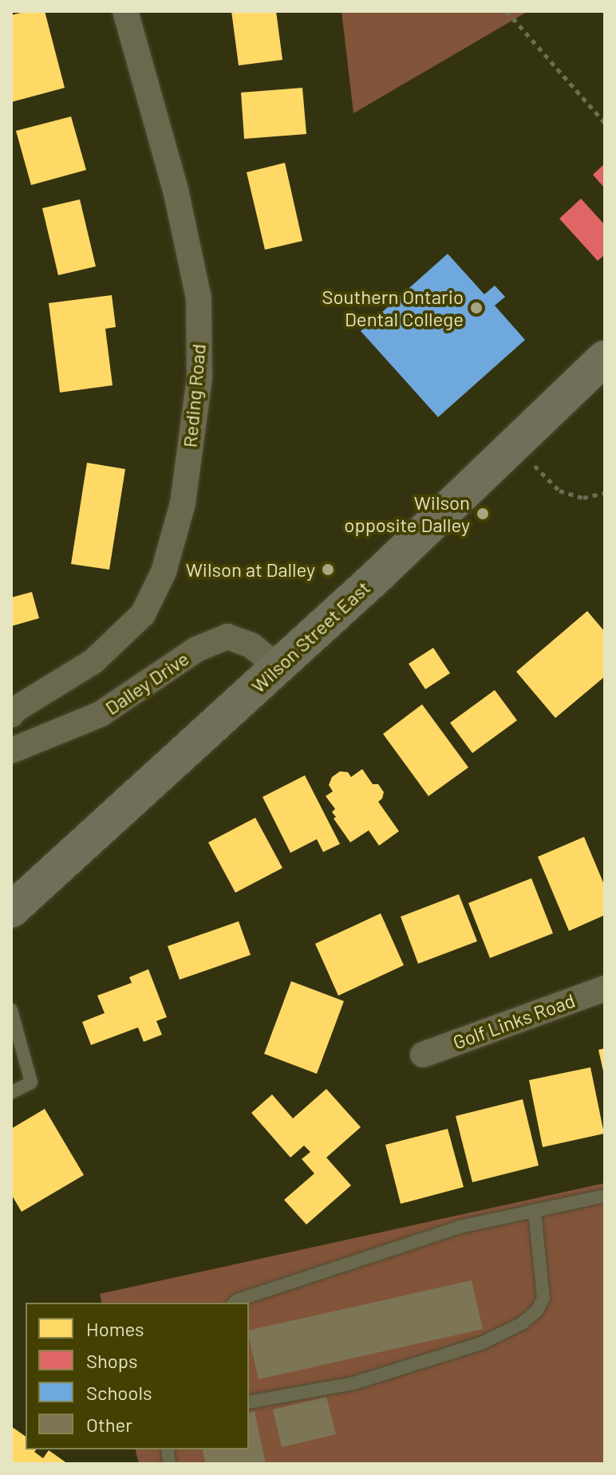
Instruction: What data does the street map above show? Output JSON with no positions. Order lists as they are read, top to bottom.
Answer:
{
  "streets": {
    "main road": ["Wilson Street East"],
    "street": ["Reding Road", "Dalley Drive", "Golf Links Road"]
  },
  "crossings": [
    ["Wilson Street East", "Dalley Drive"]
  ],
  "places": ["Southern Ontario Dental College", "Wilson opposite Dalley", "Wilson at Dalley"],
  "legend": [
    "Homes",
    "Shops",
    "Schools",
    "Other"
  ]
}
